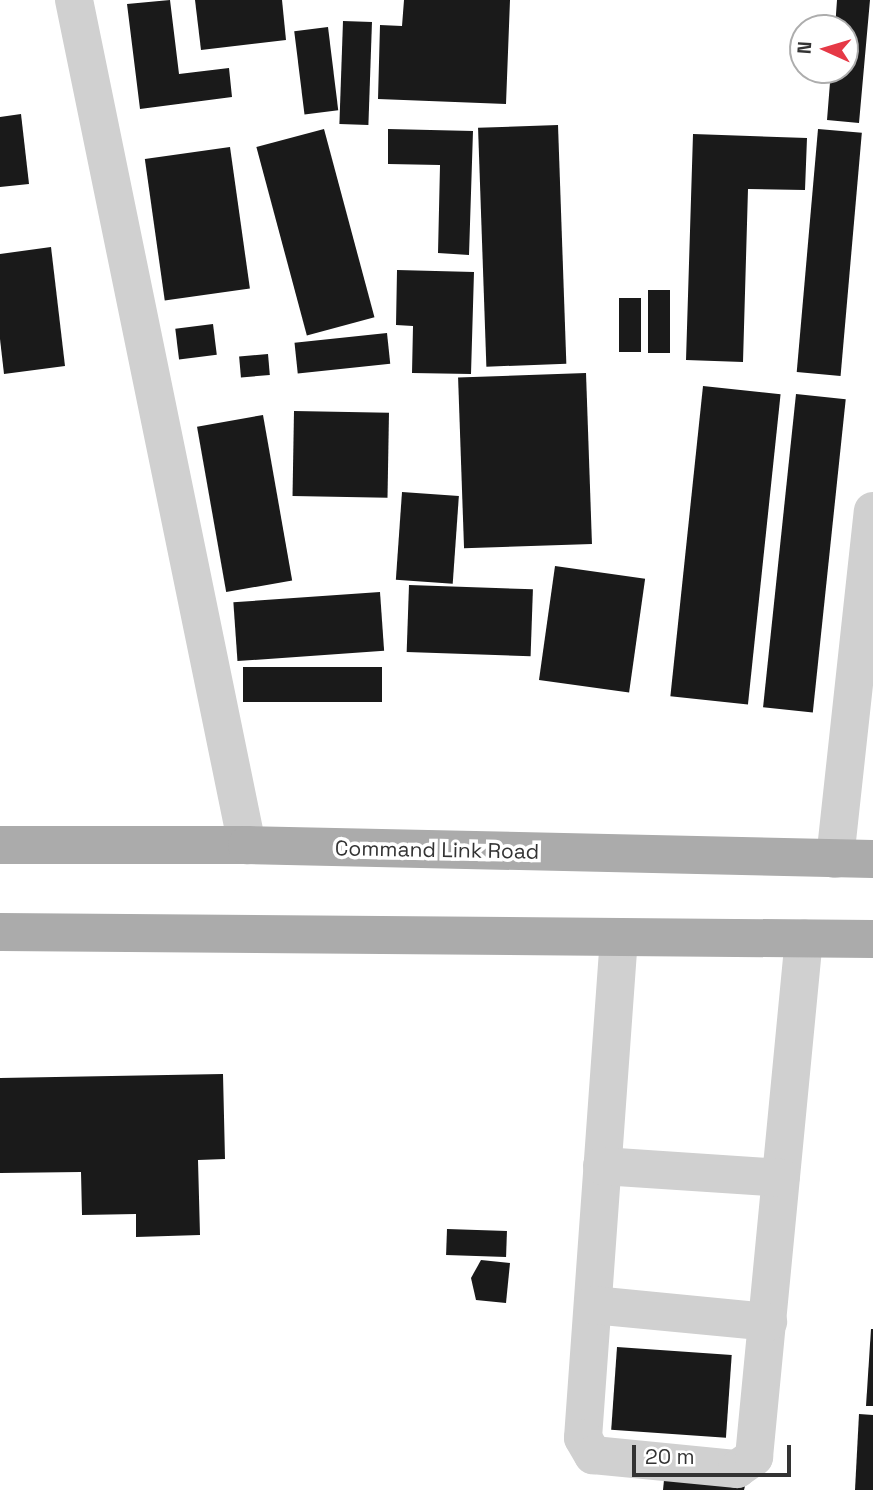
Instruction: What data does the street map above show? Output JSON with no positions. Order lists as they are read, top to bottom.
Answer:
{
  "streets": {
    "main road": ["Command Link Road"]
  },
  "scale_bar": "20 m",
  "north": "left"
}
